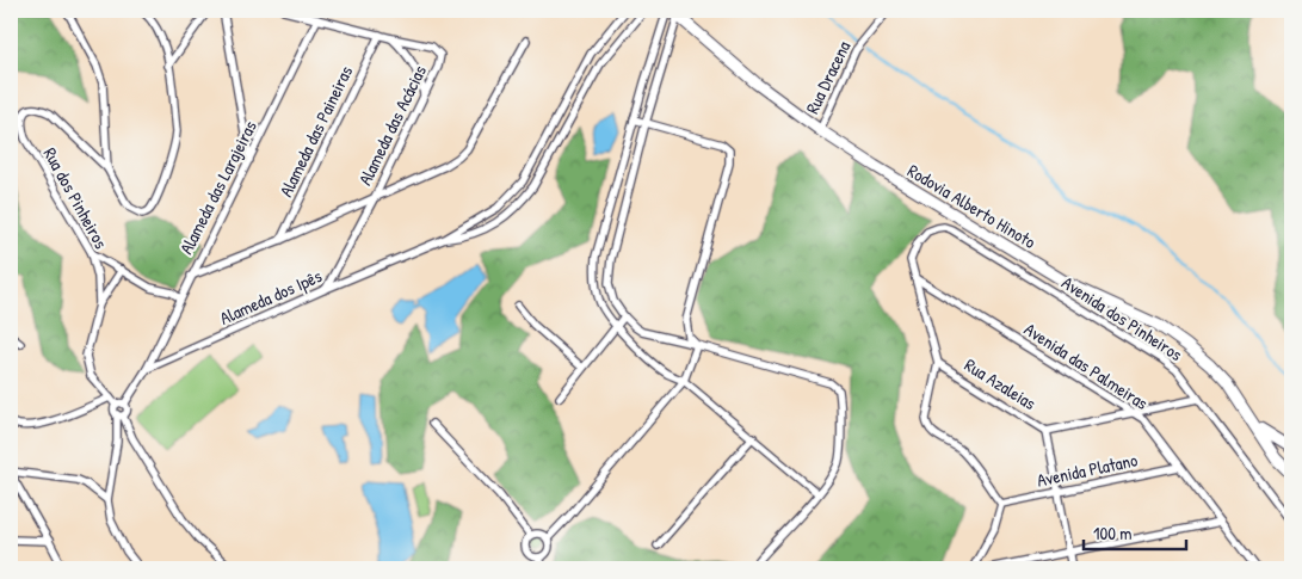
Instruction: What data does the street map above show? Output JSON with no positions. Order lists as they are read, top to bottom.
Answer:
{
  "streets": {
    "main road": ["Rodovia Alberto Hinoto"],
    "street": [
      "Rua Dracena",
      "Alameda das Acácias",
      "Alameda das Paineiras",
      "Alameda das Larajeiras",
      "Rua dos Pinheiros",
      "Alameda dos Ipês",
      "Avenida dos Pinheiros",
      "Avenida das Palmeiras",
      "Rua Azaleias",
      "Avenida Platano"
    ]
  },
  "crossings": [
    ["Rua Dracena", "Rodovia Alberto Hinoto"],
    ["Alameda das Acácias", "Alameda das Paineiras"],
    ["Alameda das Acácias", "Alameda das Larajeiras"],
    ["Alameda das Acácias", "Alameda dos Ipês"],
    ["Alameda das Larajeiras", "Alameda dos Ipês"],
    ["Avenida dos Pinheiros", "Avenida das Palmeiras"],
    ["Avenida das Palmeiras", "Avenida Platano"]
  ],
  "scale_bar": "100 m"
}
